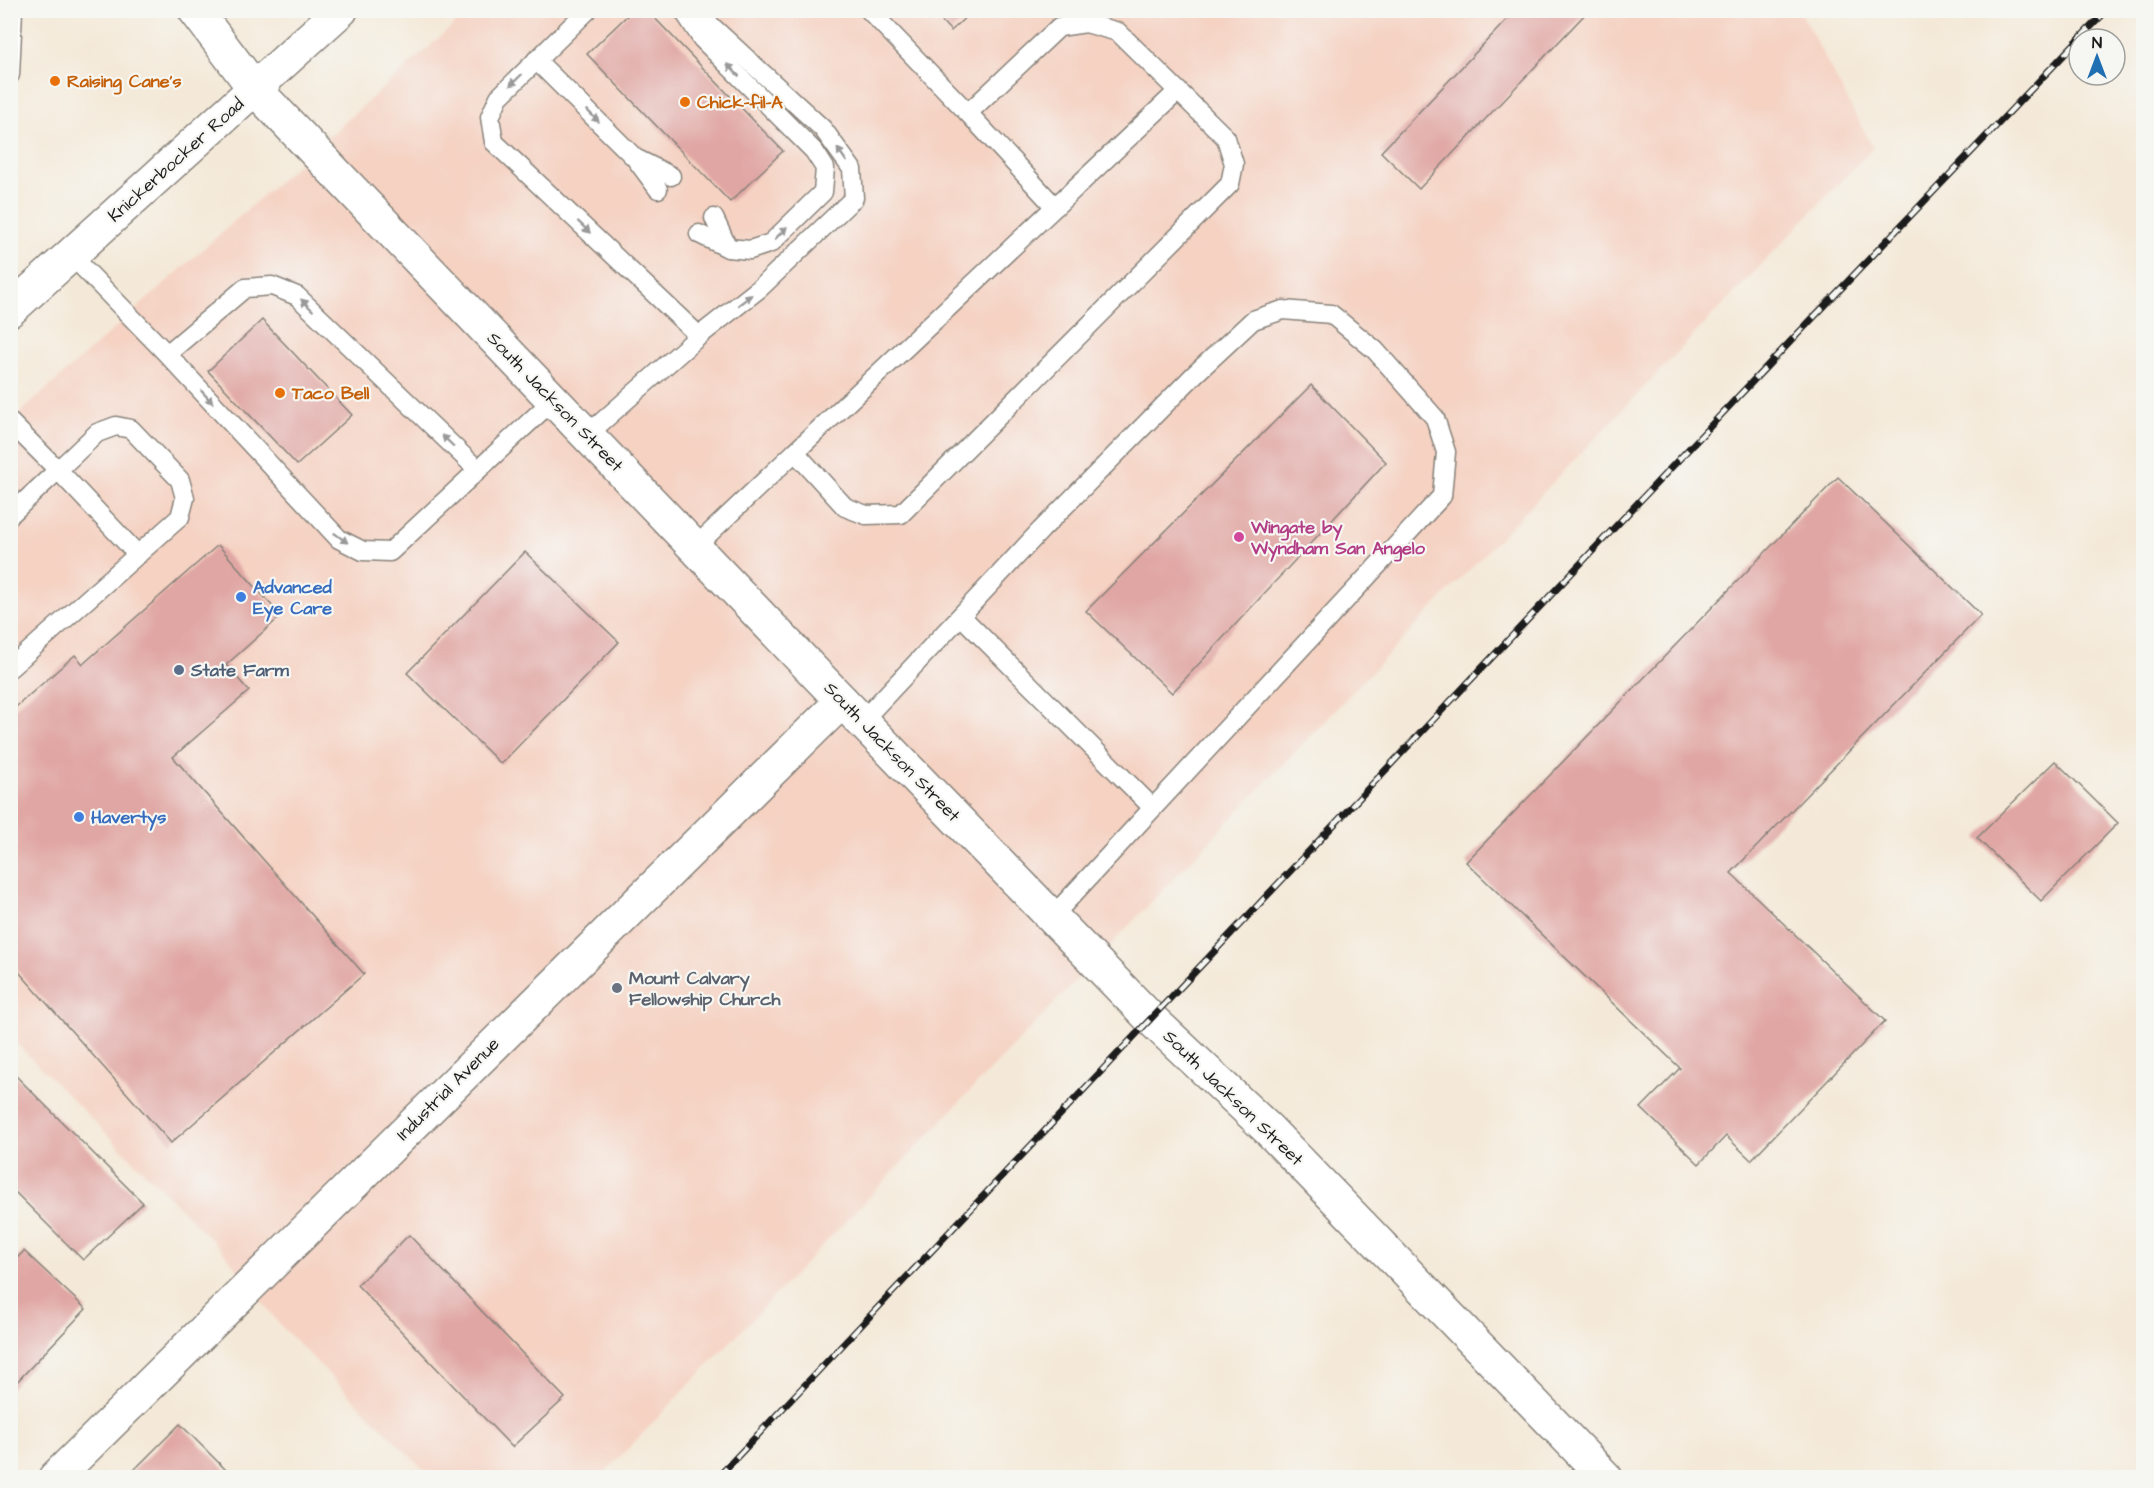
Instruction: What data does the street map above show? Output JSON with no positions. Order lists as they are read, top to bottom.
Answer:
{
  "streets": {
    "main road": ["Knickerbocker Road", "South Jackson Street", "Industrial Avenue"]
  },
  "crossings": [
    ["Knickerbocker Road", "South Jackson Street"],
    ["South Jackson Street", "Industrial Avenue"]
  ],
  "places": [
    "Raising Cane's",
    "Chick-fil-A",
    "Taco Bell",
    "Wingate by Wyndham San Angelo",
    "Advanced Eye Care",
    "State Farm",
    "Havertys",
    "Mount Calvary Fellowship Church"
  ],
  "north": "top"
}
